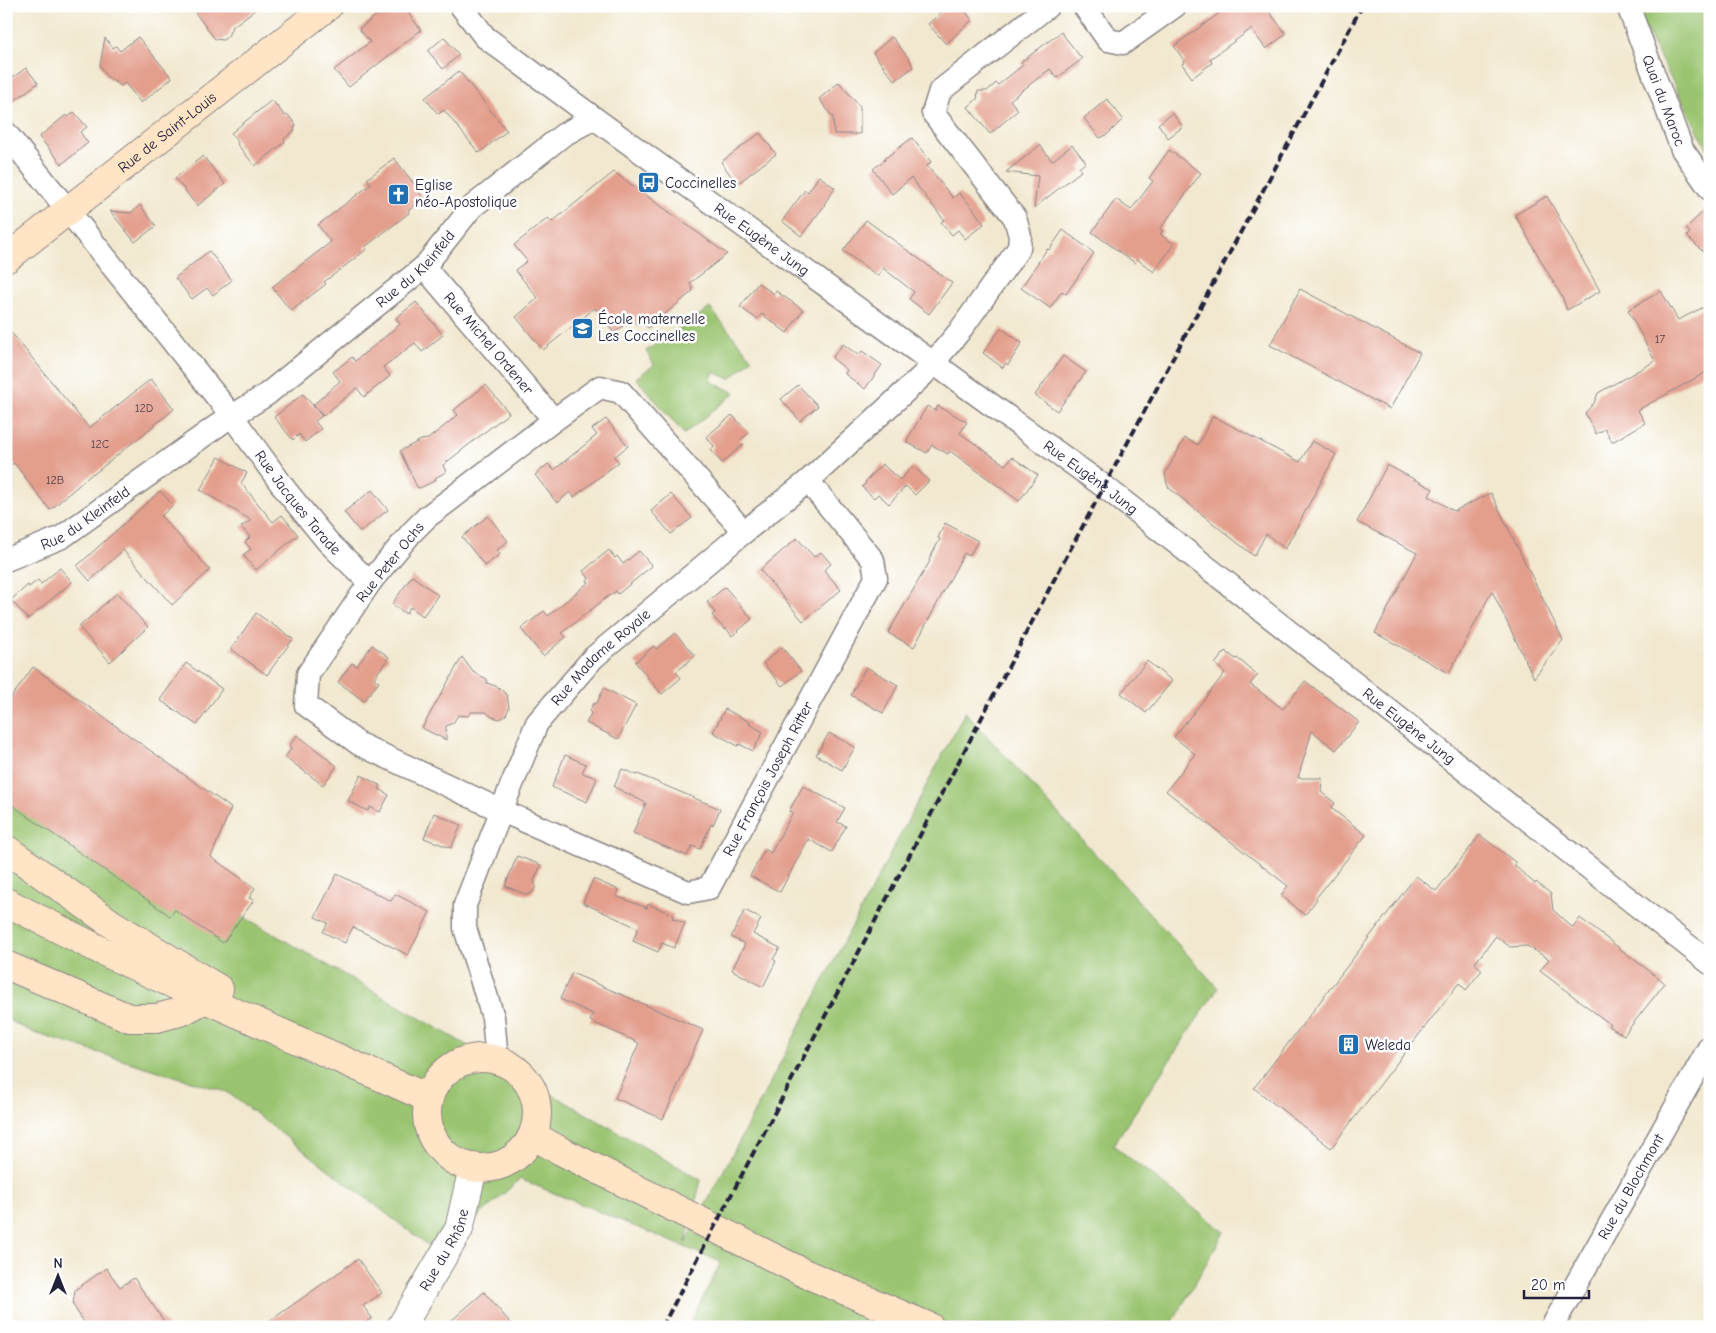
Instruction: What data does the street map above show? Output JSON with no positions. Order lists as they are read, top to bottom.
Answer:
{
  "streets": {
    "main road": ["Rue de Saint-Louis"],
    "street": [
      "Quai du Maroc",
      "Rue Eugène Jung",
      "Rue du Kleinfeld",
      "Rue Michel Ordener",
      "Rue Jacques Tarade",
      "Rue Peter Ochs",
      "Rue Madame Royale",
      "Rue François Joseph Ritter",
      "Rue du Blochmont",
      "Rue du Rhône"
    ]
  },
  "crossings": [
    ["Rue Eugène Jung", "Rue du Kleinfeld"],
    ["Rue Eugène Jung", "Rue Madame Royale"],
    ["Rue du Kleinfeld", "Rue Michel Ordener"],
    ["Rue du Kleinfeld", "Rue Jacques Tarade"],
    ["Rue Michel Ordener", "Rue Peter Ochs"],
    ["Rue Jacques Tarade", "Rue Peter Ochs"],
    ["Rue Peter Ochs", "Rue Madame Royale"],
    ["Rue Peter Ochs", "Rue François Joseph Ritter"],
    ["Rue Madame Royale", "Rue François Joseph Ritter"],
    ["Rue Madame Royale", "Rue du Rhône"]
  ],
  "places": {
    "bus stop": ["Coccinelles"],
    "church": ["Eglise néo-Apostolique"],
    "school or university": ["École maternelle Les Coccinelles"],
    "building": ["Weleda"]
  },
  "house_numbers": [
    "17",
    "12D",
    "12C",
    "12B"
  ],
  "scale_bar": "20 m",
  "north": "top"
}
